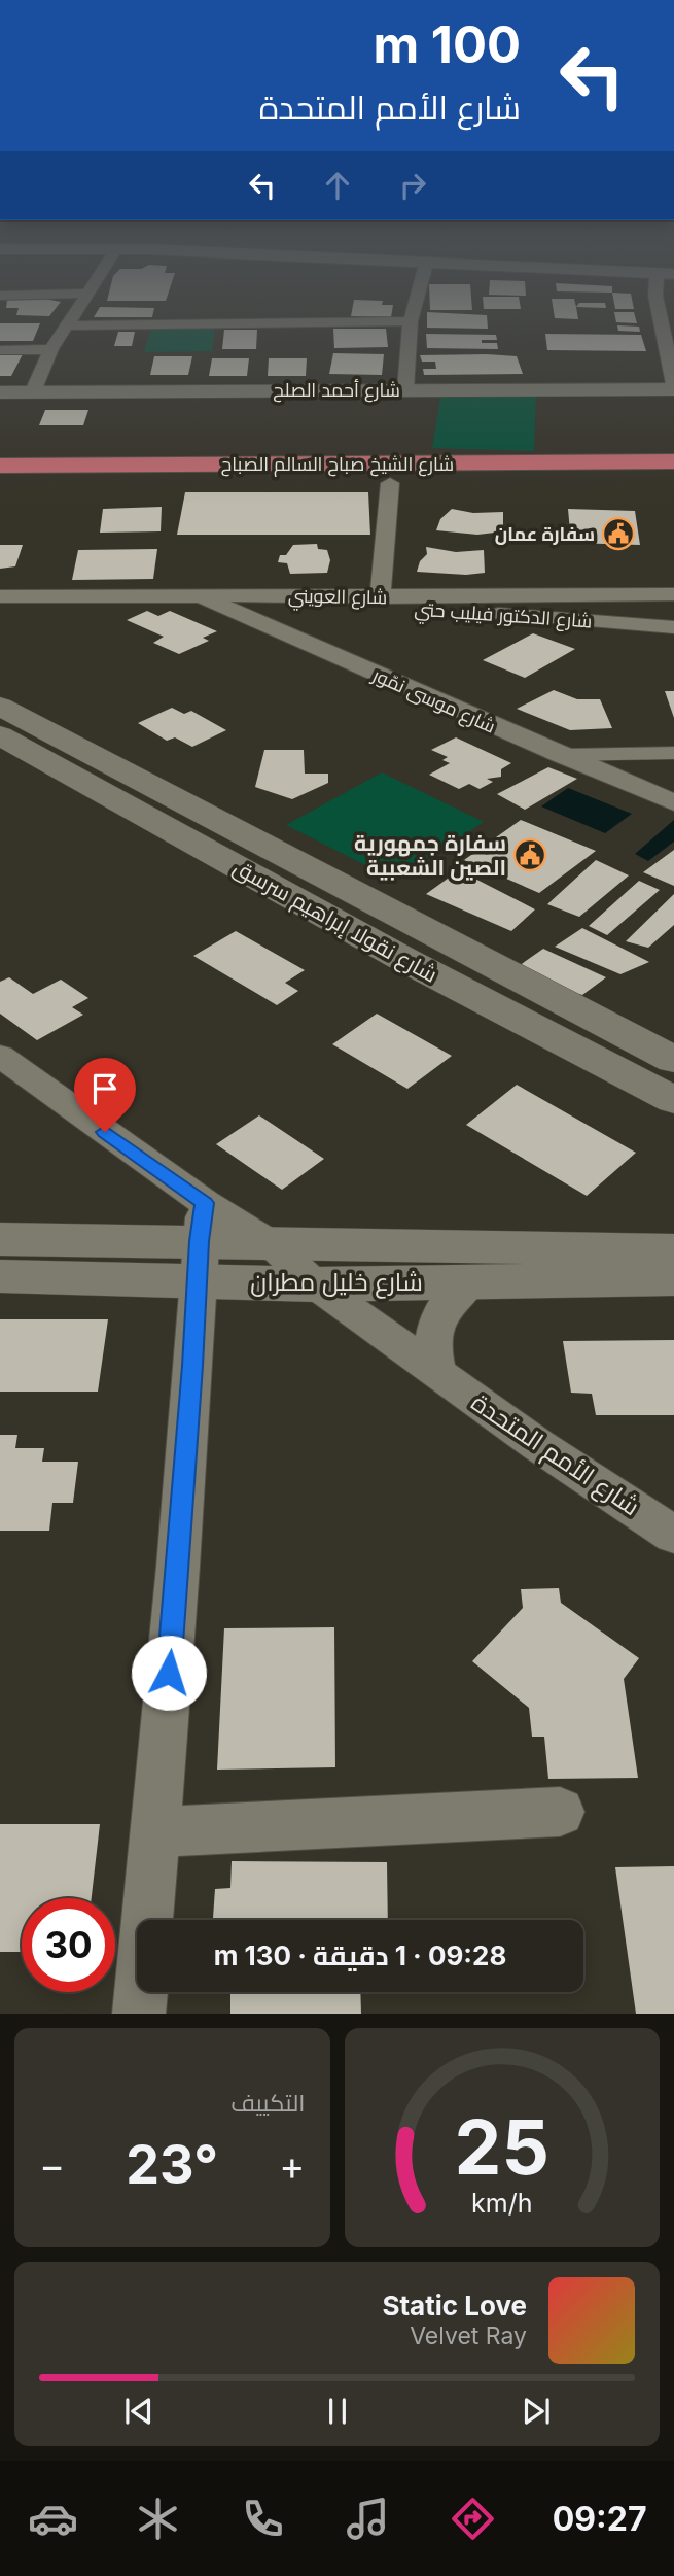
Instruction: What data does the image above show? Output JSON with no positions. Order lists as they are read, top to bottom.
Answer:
{
  "streets": {
    "highway": ["شارع الشيخ صباح السالم الصباح"],
    "street": [
      "شارع أحمد الصلح",
      "شارع العويني",
      "شارع الدكتور فيليب حتي",
      "شارع موسى نمّور",
      "شارع نقولا إبراهيم سرسق",
      "شارع خليل مطران",
      "شارع الأمم المتحدة"
    ]
  },
  "crossings": [
    ["شارع العويني", "شارع الدكتور فيليب حتي"],
    ["شارع العويني", "شارع موسى نمّور"],
    ["شارع خليل مطران", "شارع الأمم المتحدة"]
  ],
  "places": {
    "public building": ["سفارة عمان", "سفارة جمهورية الصين الشعبية"]
  },
  "page": {
    "turn": ["100 m", "شارع الأمم المتحدة"],
    "limit": "30",
    "trip": "09:28 · 1 دقيقة · 130 m",
    "tile": "التكييف",
    "heat": ["−", "23°", "+"],
    "song": ["Static Love", "Velvet Ray"],
    "tabs": "09:27",
    "gauge": ["25", "km/h"]
  }
}
